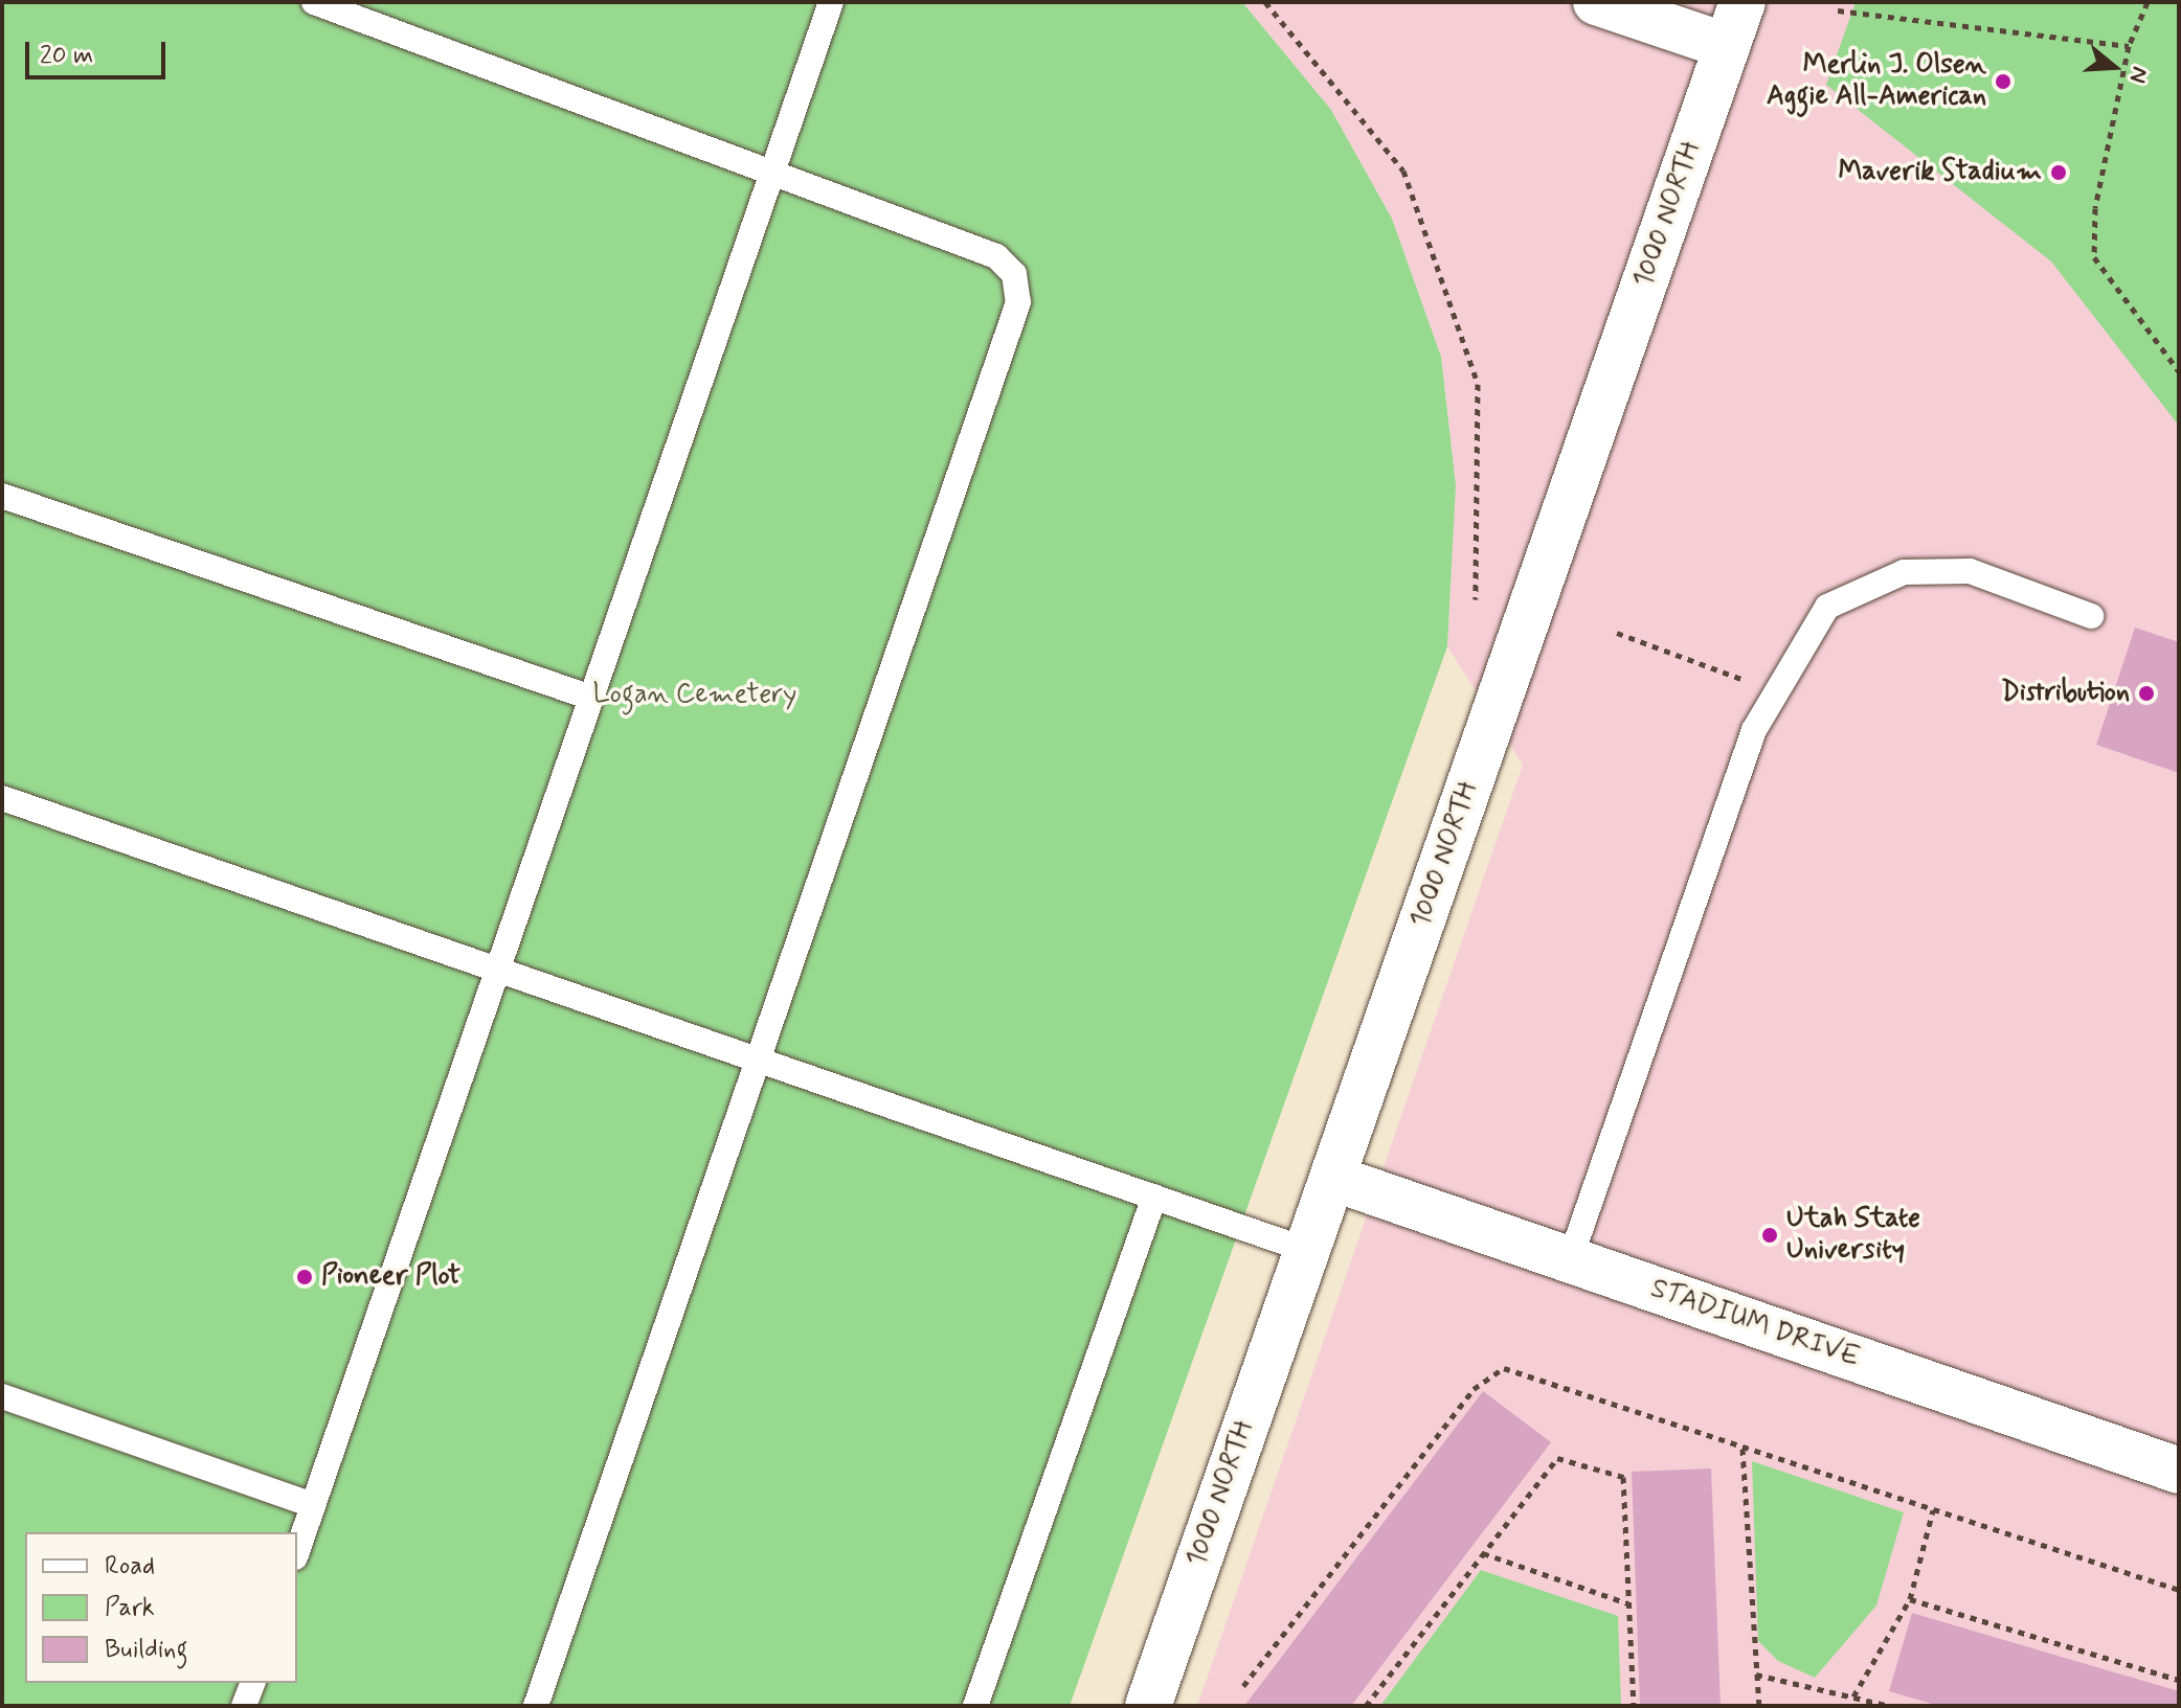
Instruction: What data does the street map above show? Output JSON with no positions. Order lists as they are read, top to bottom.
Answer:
{
  "streets": {
    "street": ["1000 NORTH", "STADIUM DRIVE"]
  },
  "crossings": [
    ["1000 NORTH", "STADIUM DRIVE"]
  ],
  "parks": ["Logan Cemetery"],
  "places": [
    "Merlin J. Olsen Aggie All-American",
    "Maverik Stadium",
    "Distribution",
    "Utah State University",
    "Pioneer Plot"
  ],
  "legend": ["Road", "Park", "Building"],
  "scale_bar": "20 m",
  "north": "right"
}
